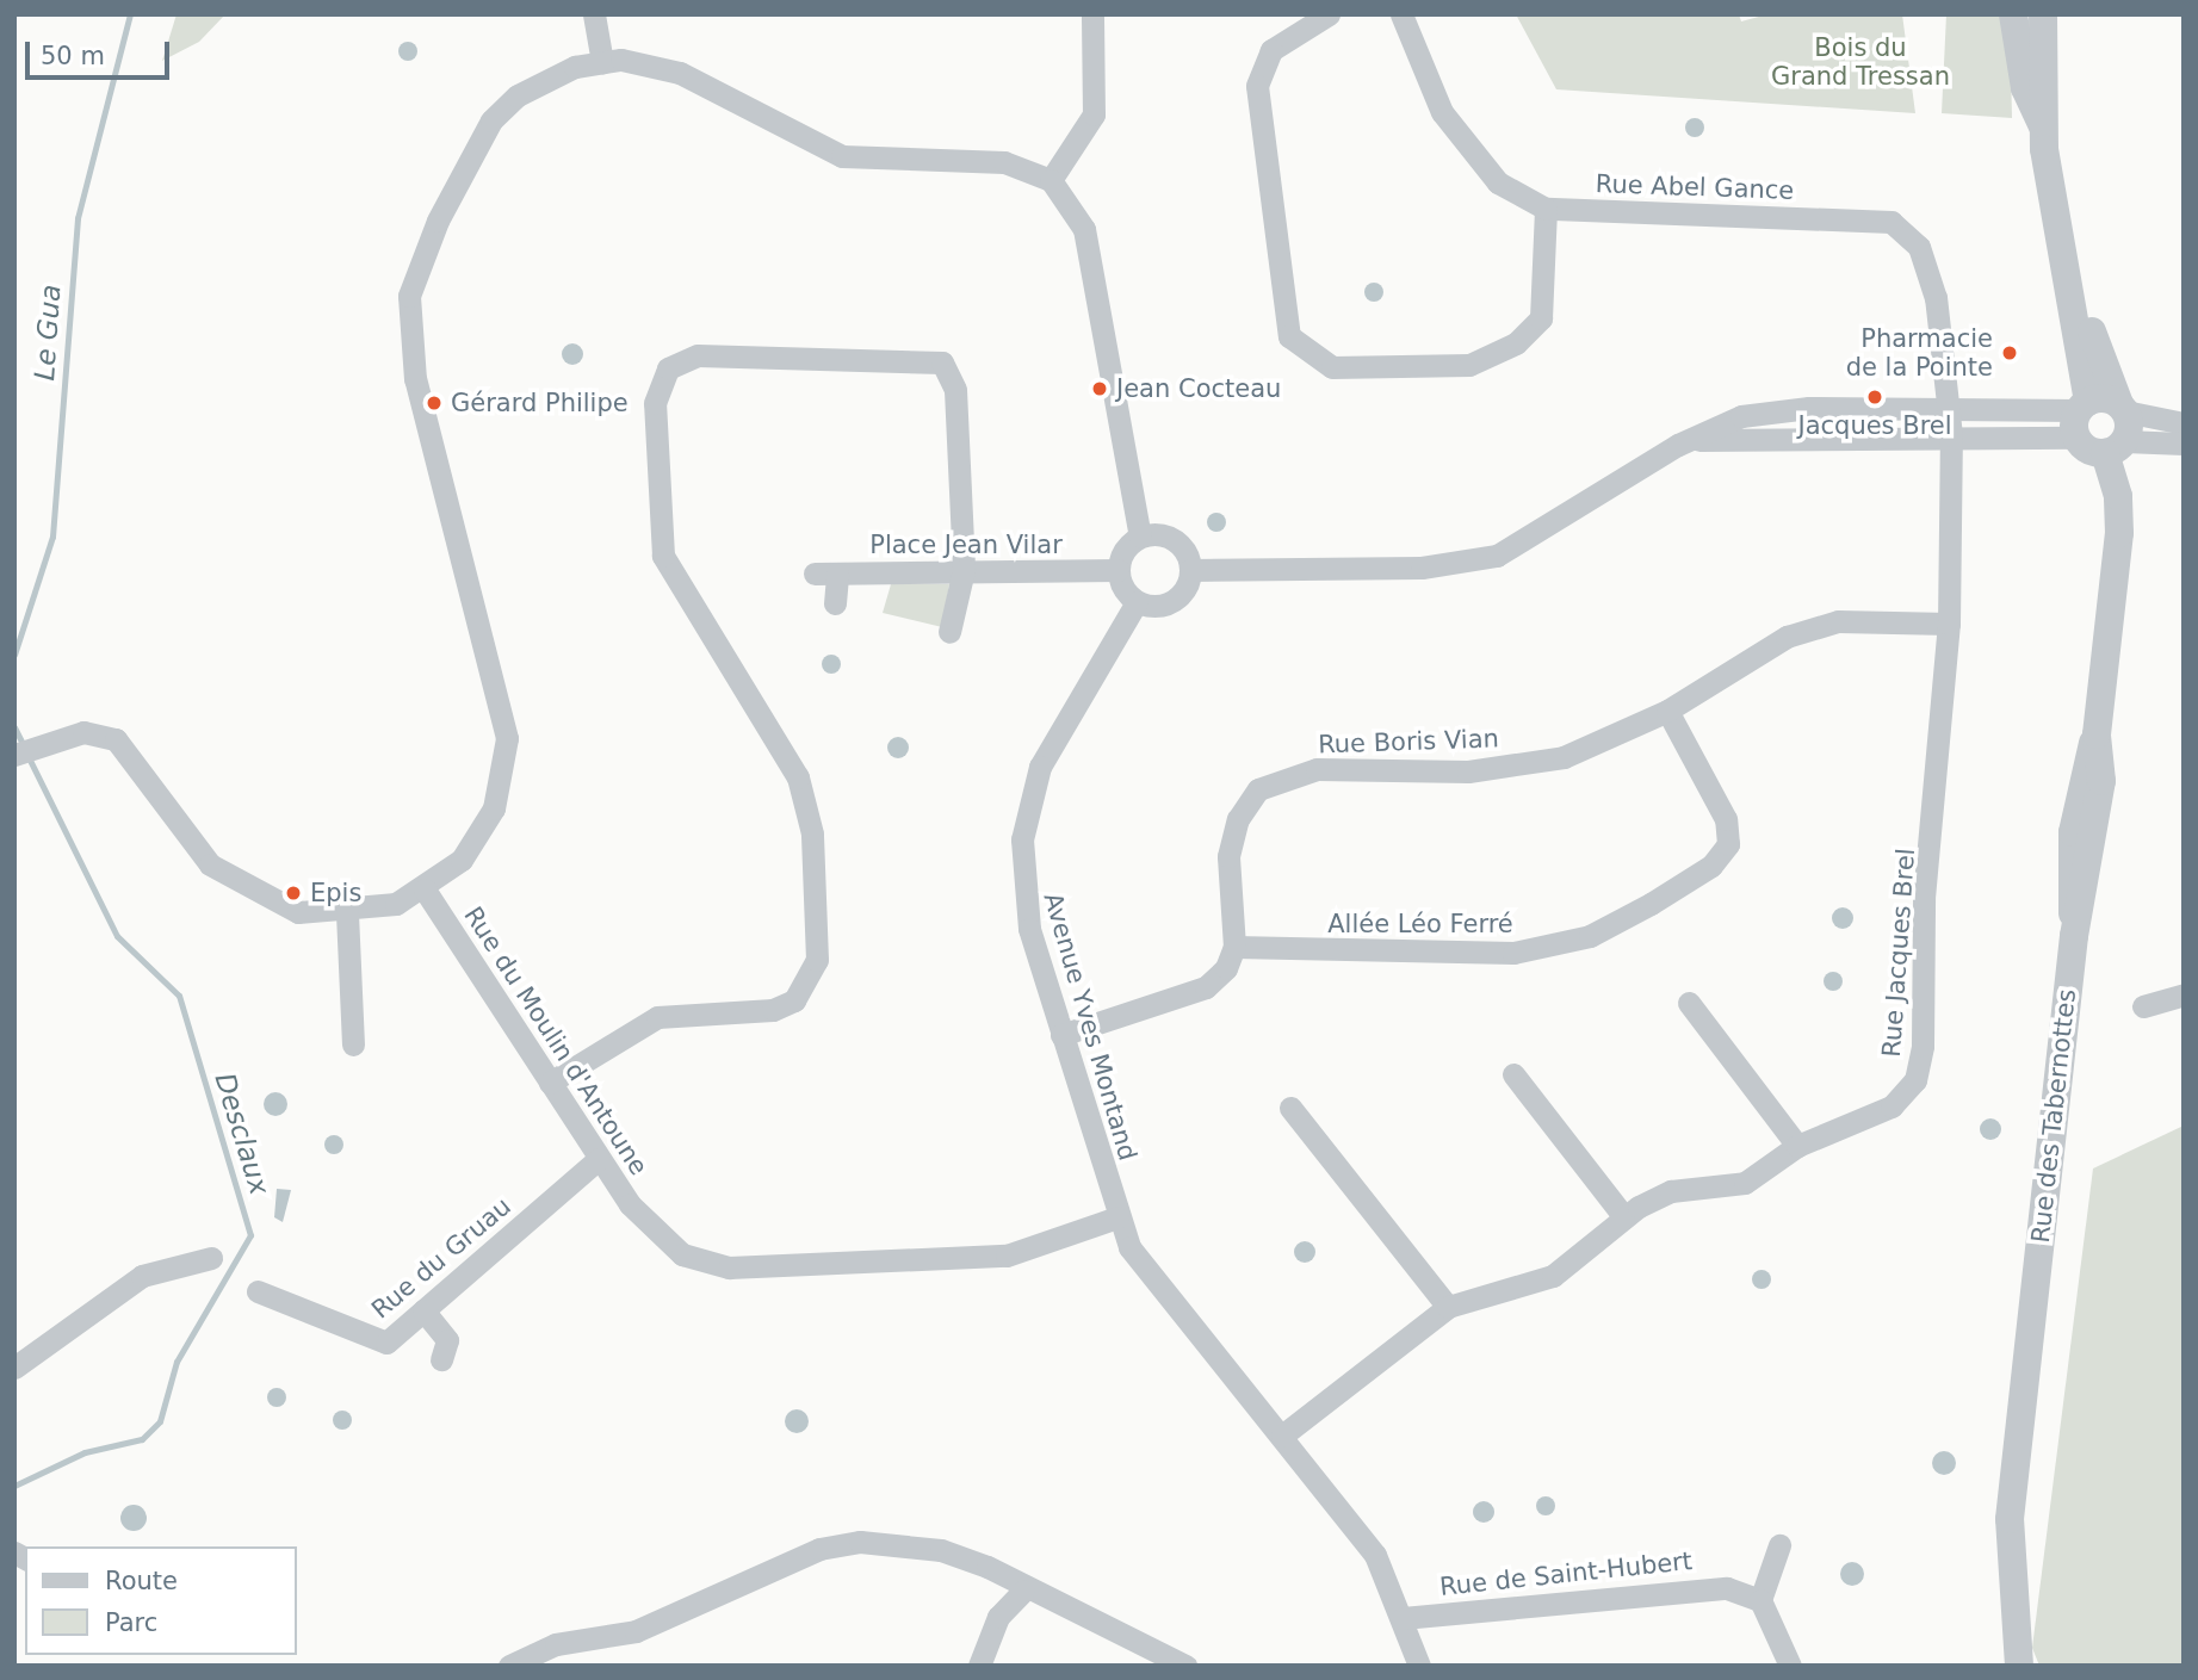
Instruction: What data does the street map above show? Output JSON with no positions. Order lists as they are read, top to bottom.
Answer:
{
  "streets": {
    "street": [
      "Rue Abel Gance",
      "Place Jean Vilar",
      "Rue Boris Vian",
      "Allée Léo Ferré",
      "Rue Jacques Brel",
      "Avenue Yves Montand",
      "Rue du Moulin d'Antoune",
      "Rue des Tabernottes",
      "Rue du Gruau",
      "Rue de Saint-Hubert"
    ]
  },
  "crossings": [
    ["Rue Abel Gance", "Rue Jacques Brel"],
    ["Place Jean Vilar", "Avenue Yves Montand"],
    ["Rue Boris Vian", "Allée Léo Ferré"],
    ["Rue Boris Vian", "Rue Jacques Brel"],
    ["Rue Jacques Brel", "Avenue Yves Montand"],
    ["Avenue Yves Montand", "Rue du Moulin d'Antoune"],
    ["Avenue Yves Montand", "Rue de Saint-Hubert"],
    ["Rue du Moulin d'Antoune", "Rue du Gruau"]
  ],
  "water": ["Le Gua", "Desclaux"],
  "parks": ["Bois du Grand Tressan"],
  "places": [
    "Pharmacie de la Pointe",
    "Jean Cocteau",
    "Jacques Brel",
    "Gérard Philipe",
    "Epis"
  ],
  "legend": ["Route", "Parc"],
  "scale_bar": "50 m"
}
